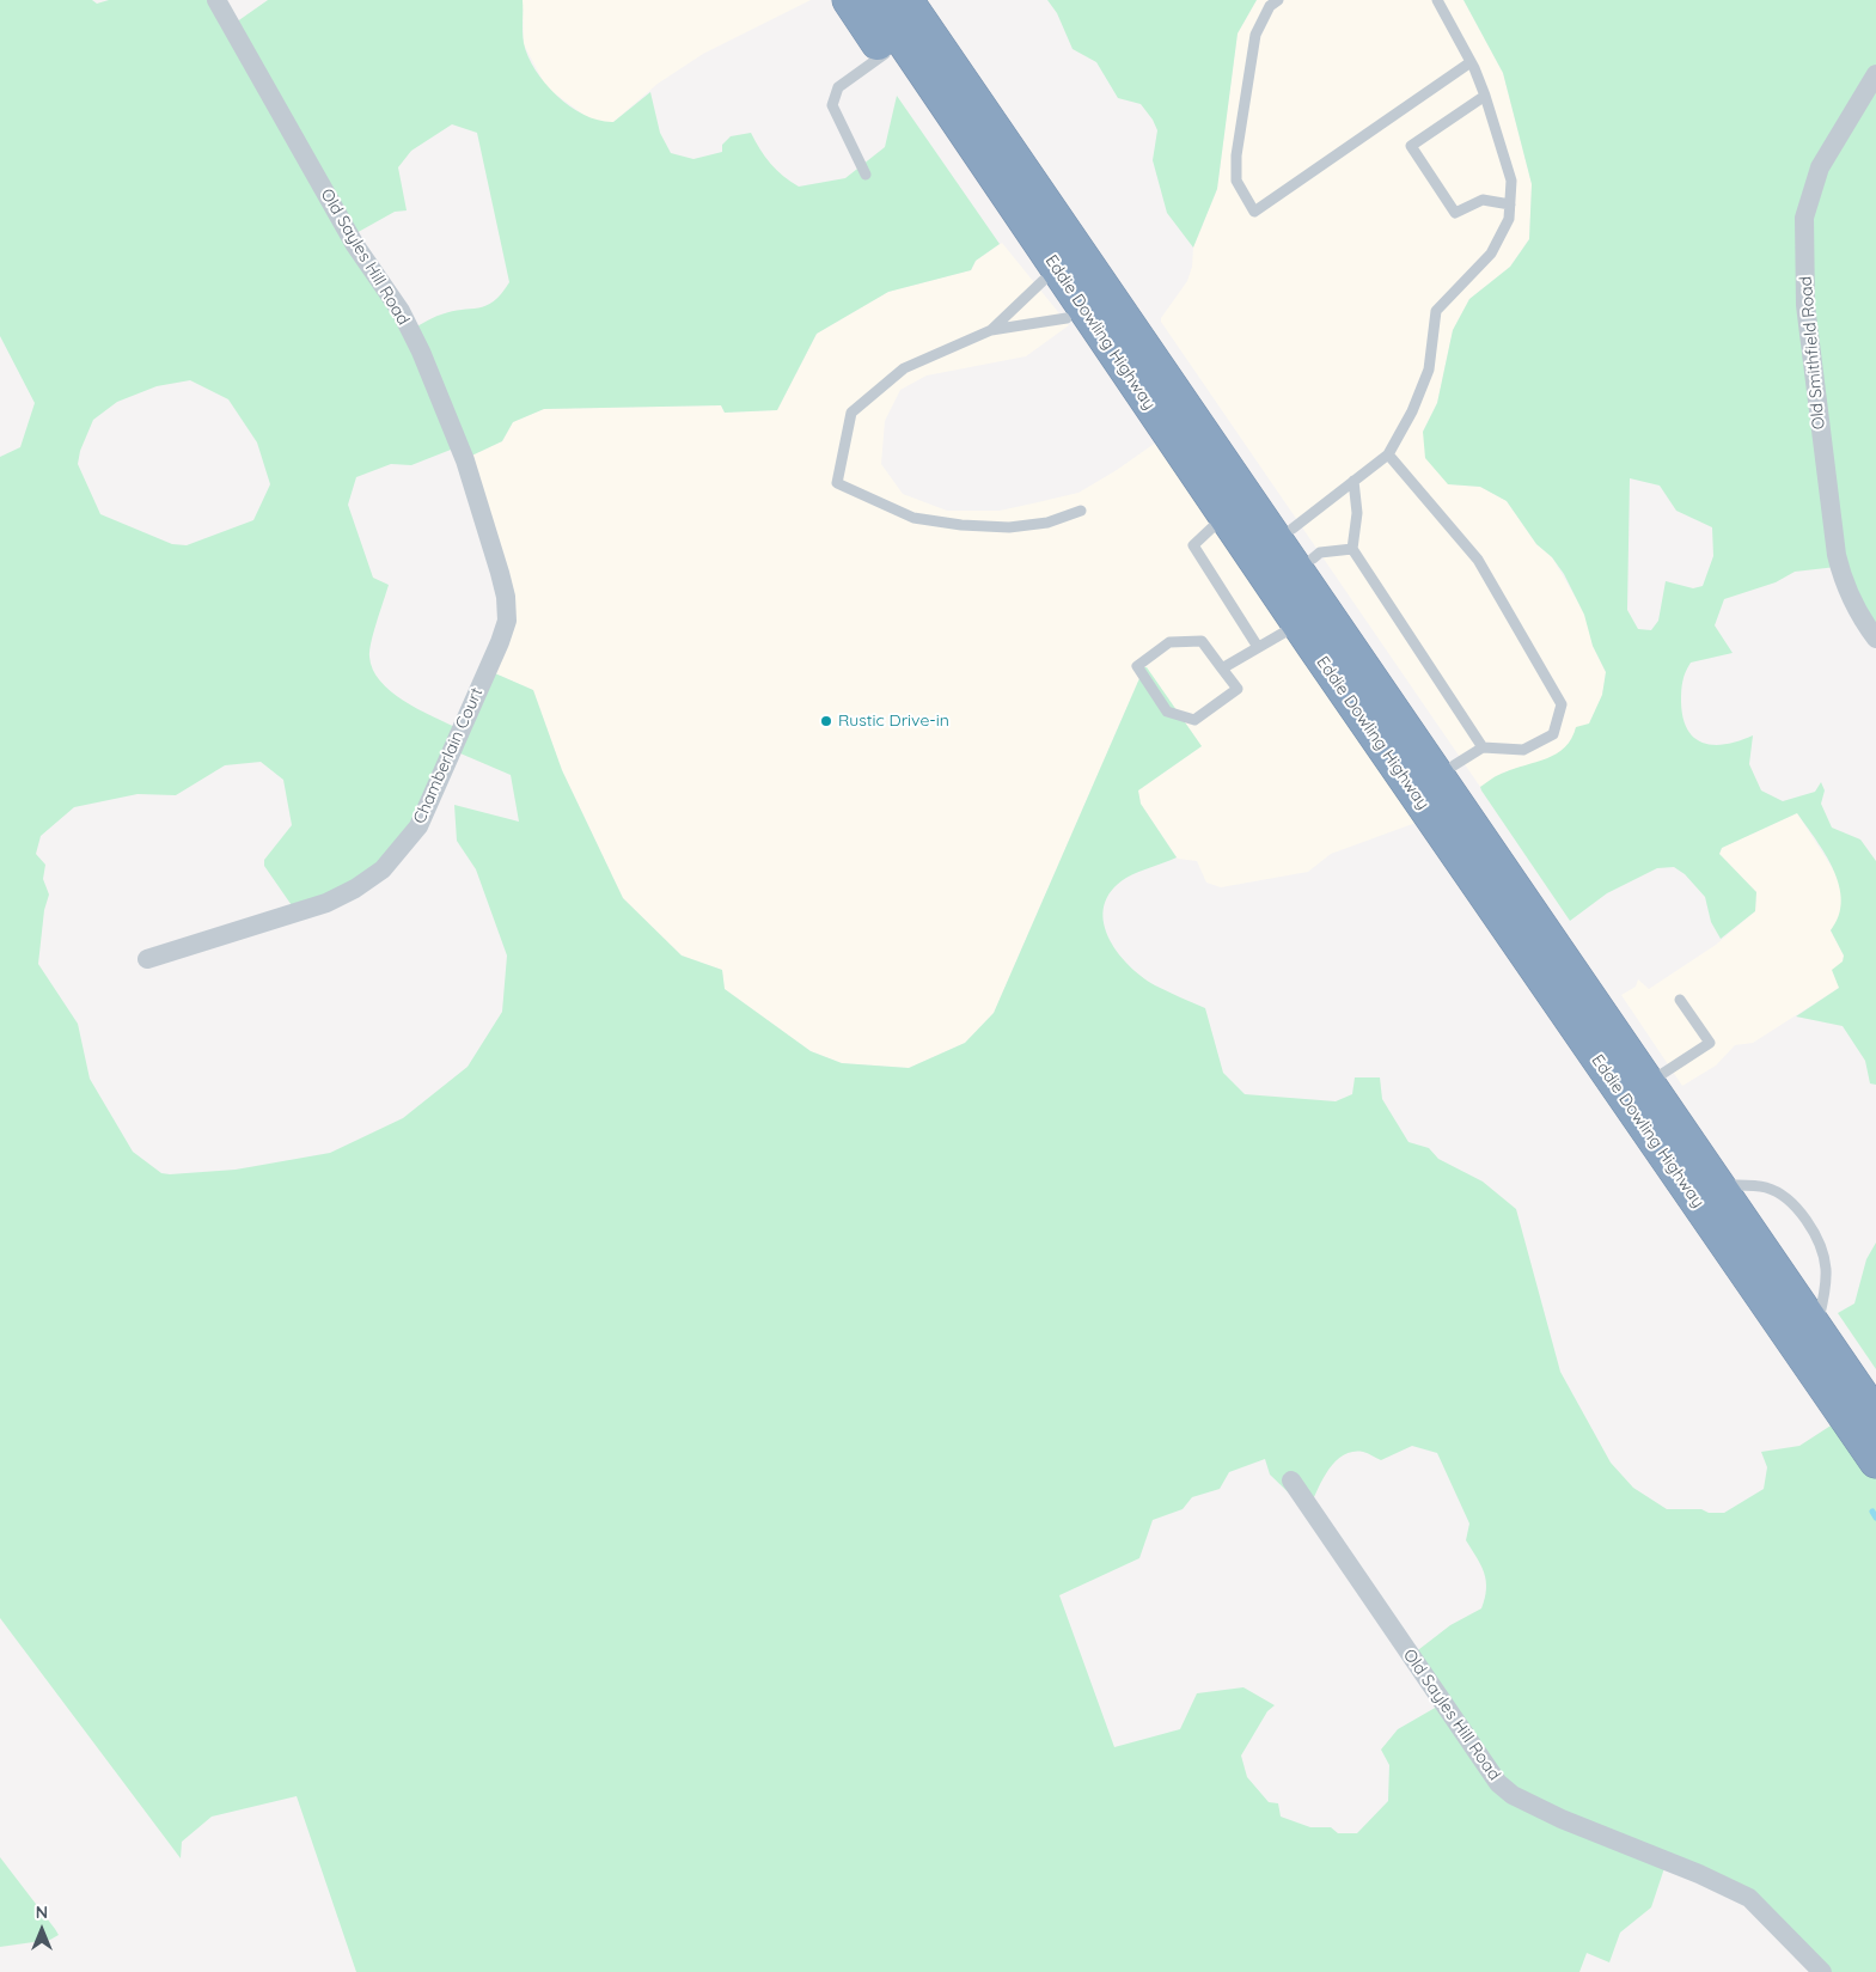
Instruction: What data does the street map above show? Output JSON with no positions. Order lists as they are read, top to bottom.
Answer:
{
  "streets": {
    "highway": ["Eddie Dowling Highway"],
    "street": ["Old Sayles Hill Road", "Old Smithfield Road", "Chamberlain Court"]
  },
  "crossings": [
    ["Old Sayles Hill Road", "Chamberlain Court"]
  ],
  "places": ["Rustic Drive-in"],
  "north": "top"
}
